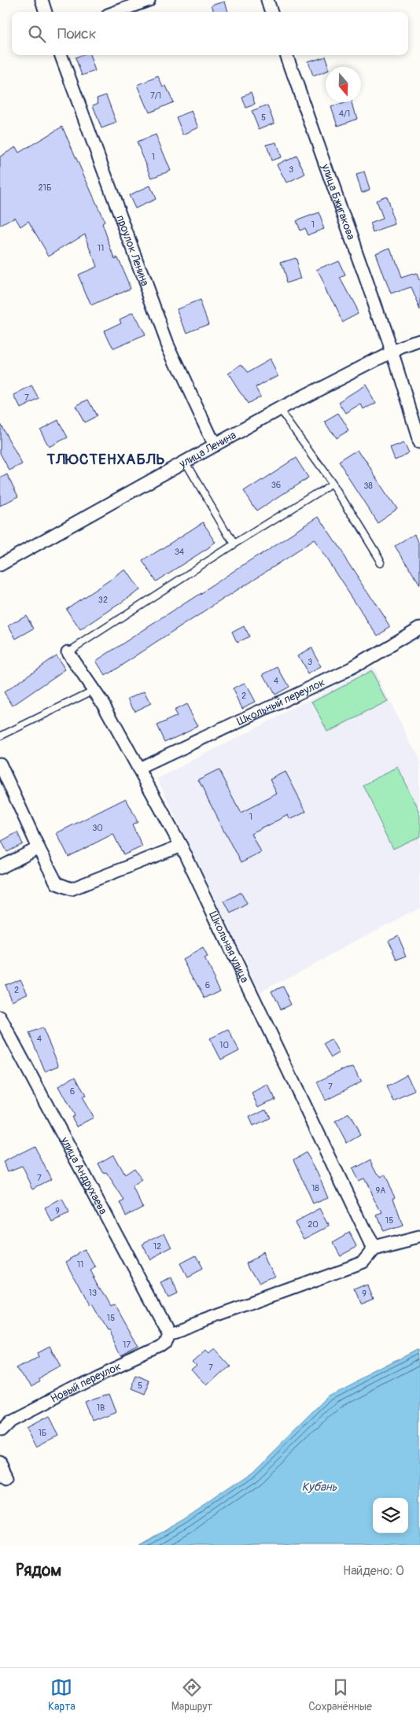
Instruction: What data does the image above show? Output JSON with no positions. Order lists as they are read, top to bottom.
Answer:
{
  "streets": {
    "street": [
      "улица Бжигакова",
      "проулок Ленина",
      "улица Ленина",
      "Школьный переулок",
      "Школьная улица",
      "улица Андрухаева",
      "Новый переулок"
    ]
  },
  "crossings": [
    ["улица Бжигакова", "улица Ленина"],
    ["проулок Ленина", "улица Ленина"],
    ["Школьный переулок", "Школьная улица"],
    ["улица Андрухаева", "Новый переулок"]
  ],
  "districts": ["ТЛЮСТЕНХАБЛЬ"],
  "water": ["Кубань"],
  "house_numbers": [
    "7/1",
    "4/1",
    "5",
    "1",
    "3",
    "21Б",
    "1",
    "11",
    "7",
    "36",
    "38",
    "34",
    "32",
    "3",
    "4",
    "2",
    "1",
    "30",
    "6",
    "2",
    "4",
    "10",
    "7",
    "6",
    "7",
    "18",
    "9А",
    "9",
    "15",
    "20",
    "12",
    "11",
    "13",
    "9",
    "15",
    "17",
    "7",
    "5",
    "1В",
    "1Б"
  ],
  "north": "bottom",
  "page": {
    "search": "Поиск",
    "heading": ["Рядом", "Найдено: 0"],
    "nav": ["Карта", "Маршрут", "Сохранённые"]
  }
}
